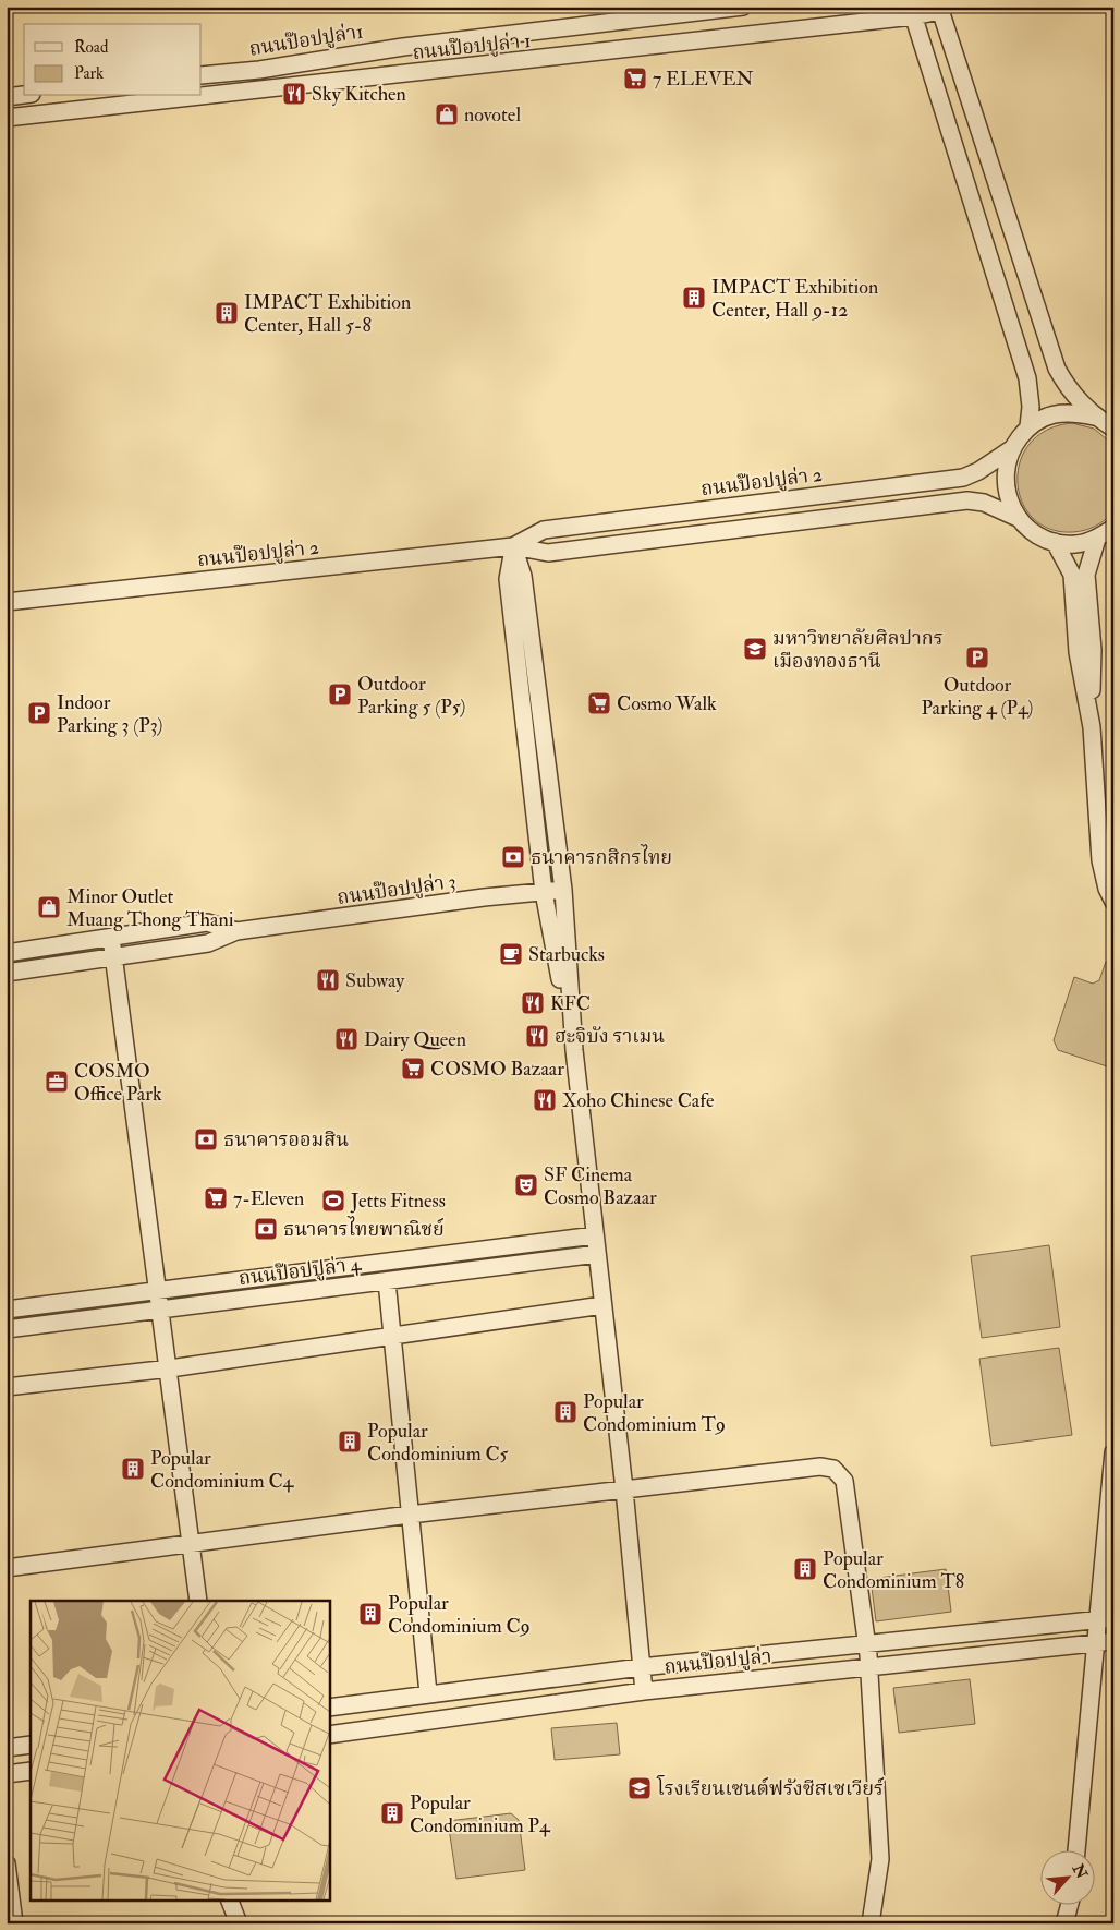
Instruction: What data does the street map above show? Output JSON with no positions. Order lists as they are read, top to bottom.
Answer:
{
  "streets": {
    "street": [
      "ถนนป๊อปปูล่า1",
      "ถนนป๊อปปูล่า 1",
      "ถนนป๊อปปูล่า 2",
      "ถนนป๊อปปูล่า 3",
      "ถนนป๊อปปูล่า 4",
      "ถนนป๊อปปูล่า"
    ]
  },
  "places": {
    "supermarket": [
      "7 ELEVEN",
      "Cosmo Walk",
      "COSMO Bazaar",
      "7-Eleven"
    ],
    "restaurant": [
      "Sky Kitchen",
      "Subway",
      "KFC",
      "ฮะจิบัง ราเมน",
      "Dairy Queen",
      "Xoho Chinese Cafe"
    ],
    "shop": ["novotel", "Minor Outlet Muang Thong Thani"],
    "building": [
      "IMPACT Exhibition Center, Hall 9-12",
      "IMPACT Exhibition Center, Hall 5-8",
      "Popular Condominium T9",
      "Popular Condominium C5",
      "Popular Condominium C4",
      "Popular Condominium T8",
      "Popular Condominium C9",
      "Popular Condominium P4"
    ],
    "school or university": ["มหาวิทยาลัยศิลปากร เมืองทองธานี", "โรงเรียนเซนต์ฟรังซีสเซเวียร์"],
    "parking": ["Outdoor Parking 4 (P4)", "Outdoor Parking 5 (P5)", "Indoor Parking 3 (P3)"],
    "bank": ["ธนาคารกสิกรไทย", "ธนาคารออมสิน", "ธนาคารไทยพาณิชย์"],
    "cafe": ["Starbucks"],
    "office": ["COSMO Office Park"],
    "theatre": ["SF Cinema Cosmo Bazaar"],
    "sports": ["Jetts Fitness"]
  },
  "legend": ["Road", "Park"],
  "north": "top right"
}
